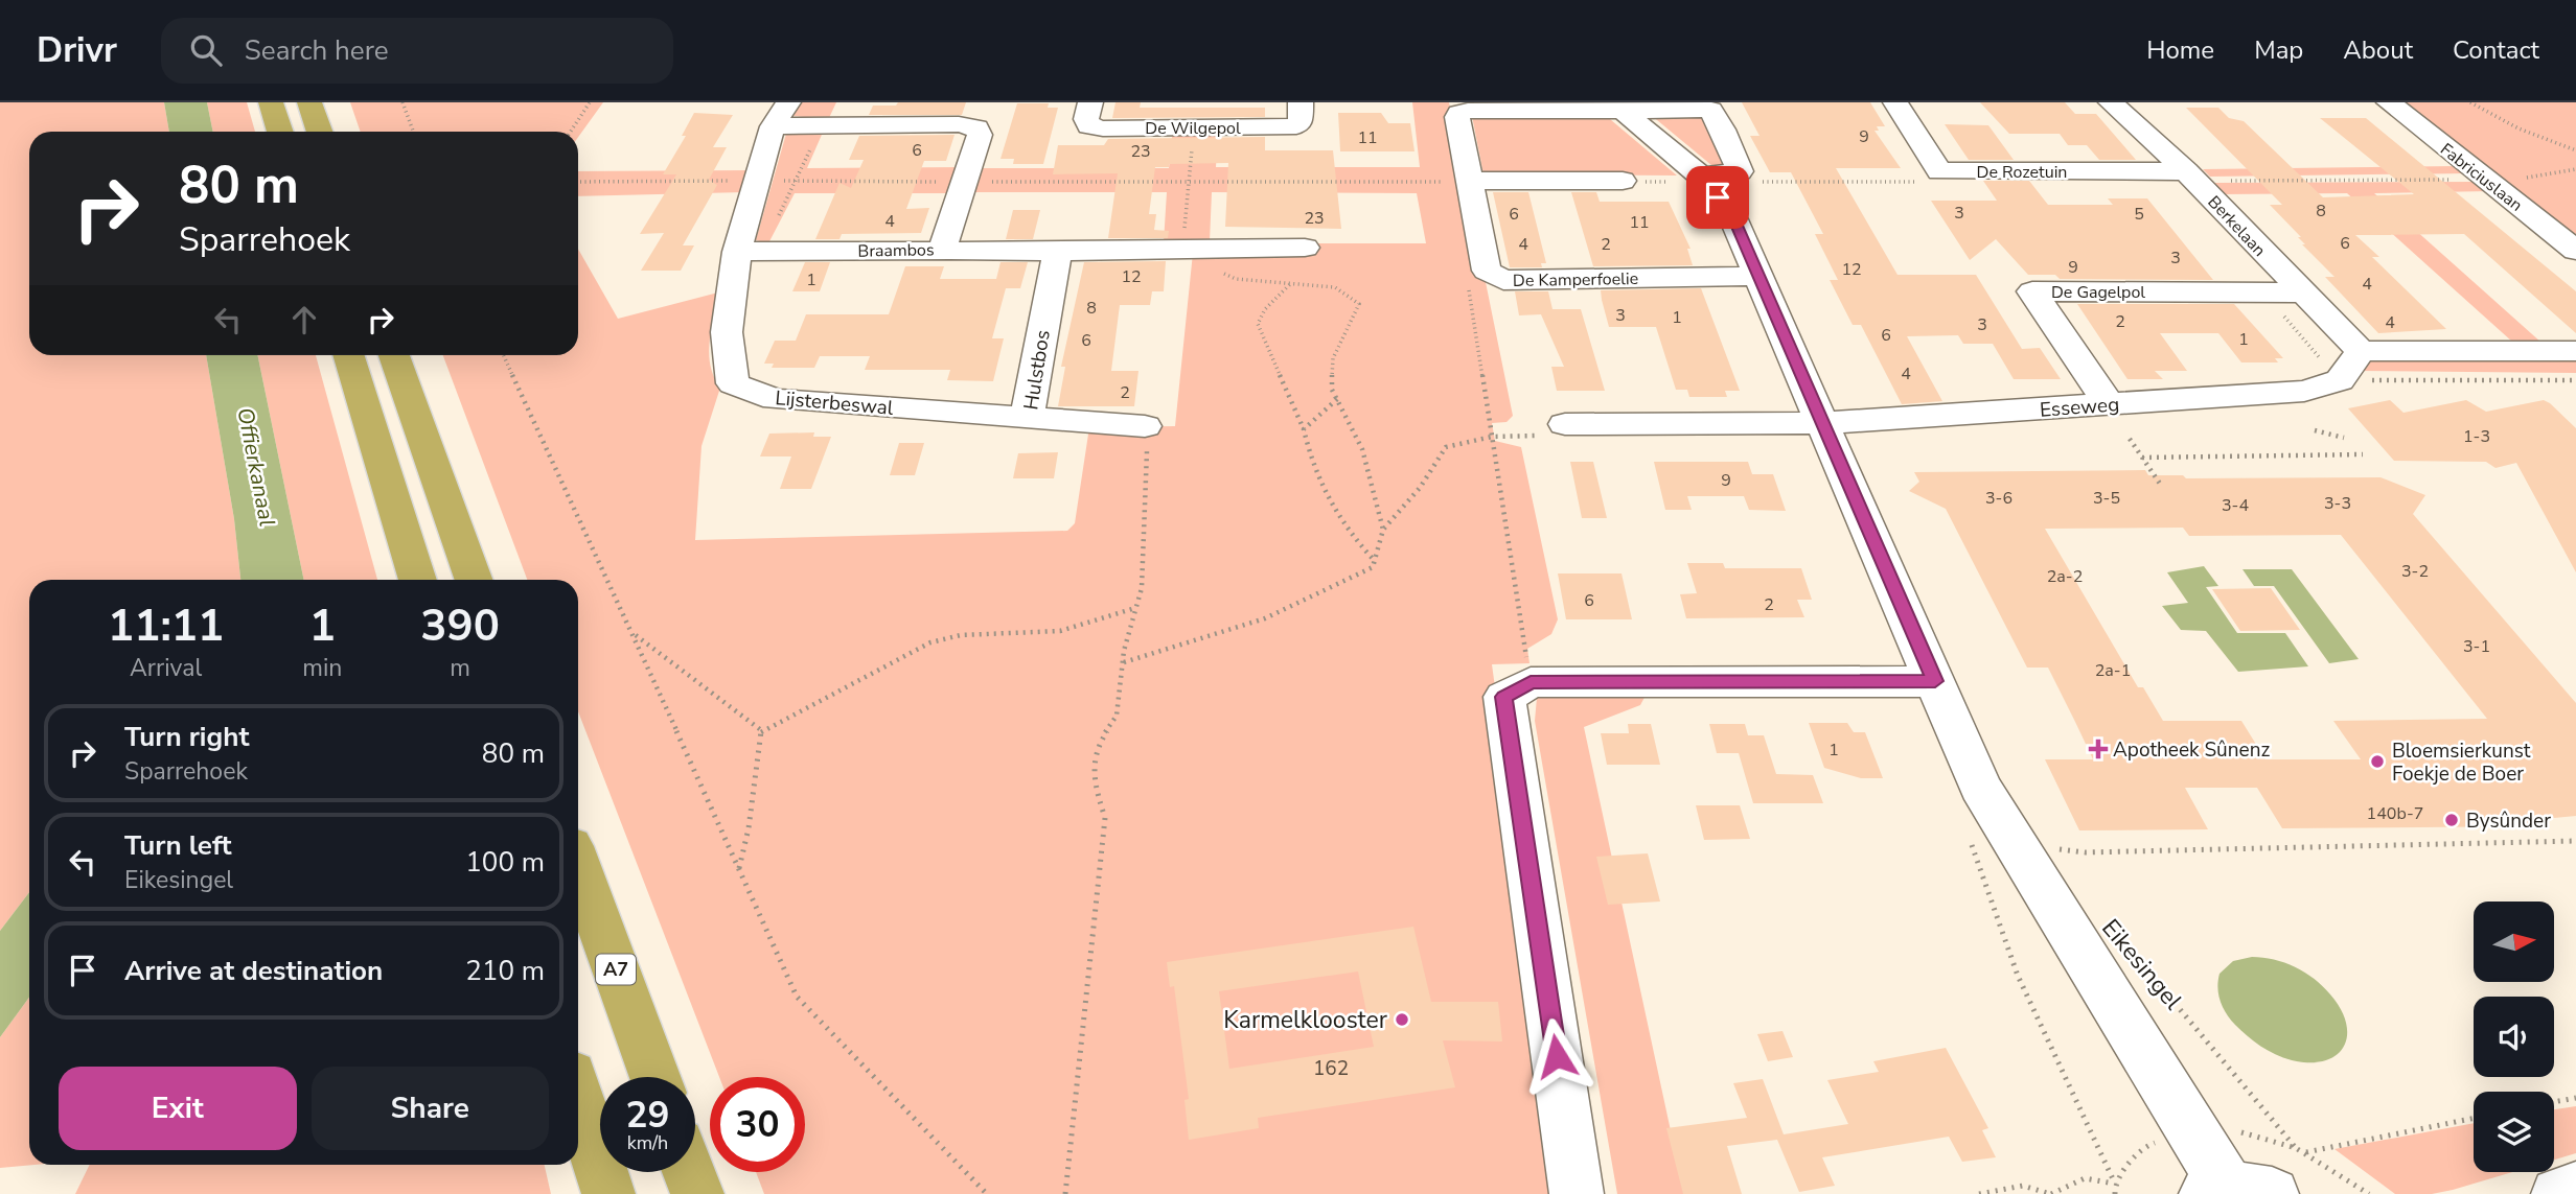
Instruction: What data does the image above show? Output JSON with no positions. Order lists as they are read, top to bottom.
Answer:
{
  "streets": {
    "highway": ["A7"],
    "street": [
      "De Wilgepol",
      "De Rozetuin",
      "Fabriciuslaan",
      "Berkelaan",
      "Braambos",
      "De Kamperfoelie",
      "De Gagelpol",
      "Hulstbos",
      "Lijsterbeswal",
      "Esseweg",
      "Eikesingel"
    ]
  },
  "crossings": [
    ["De Rozetuin", "Berkelaan"],
    ["Berkelaan", "De Gagelpol"],
    ["Braambos", "Lijsterbeswal"],
    ["De Kamperfoelie", "Eikesingel"],
    ["De Gagelpol", "Esseweg"],
    ["Hulstbos", "Lijsterbeswal"],
    ["Esseweg", "Eikesingel"]
  ],
  "water": ["Offierkanaal"],
  "places": {
    "health": ["Apotheek Sûnenz"],
    "other": ["Bloemsierkunst Foekje de Boer", "Bysûnder", "Karmelklooster"]
  },
  "house_numbers": [
    "9",
    "11",
    "6",
    "23",
    "8",
    "3",
    "6",
    "5",
    "23",
    "4",
    "11",
    "6",
    "4",
    "2",
    "3",
    "9",
    "12",
    "12",
    "1",
    "4",
    "8",
    "3",
    "1",
    "2",
    "4",
    "3",
    "6",
    "1",
    "6",
    "4",
    "2",
    "1-3",
    "9",
    "3-6",
    "3-5",
    "3-3",
    "3-4",
    "3-2",
    "2a-2",
    "6",
    "2",
    "3-1",
    "2a-1",
    "1",
    "140b-7",
    "162"
  ],
  "north": "right",
  "page": {
    "header": "Drivr",
    "search": "Search here",
    "nav": [
      "Home",
      "Map",
      "About",
      "Contact"
    ],
    "turn": ["80 m", "Sparrehoek"],
    "eta": [
      "11:11",
      "Arrival",
      "1",
      "min",
      "390",
      "m"
    ],
    "list": [
      {
        "name": "Turn right",
        "note": "Sparrehoek",
        "value": "80 m"
      },
      {
        "name": "Turn left",
        "note": "Eikesingel",
        "value": "100 m"
      },
      {
        "name": "Arrive at destination",
        "value": "210 m"
      }
    ],
    "buttons": ["Exit", "Share"],
    "speed": "29 km/h",
    "limit": "30"
  }
}
